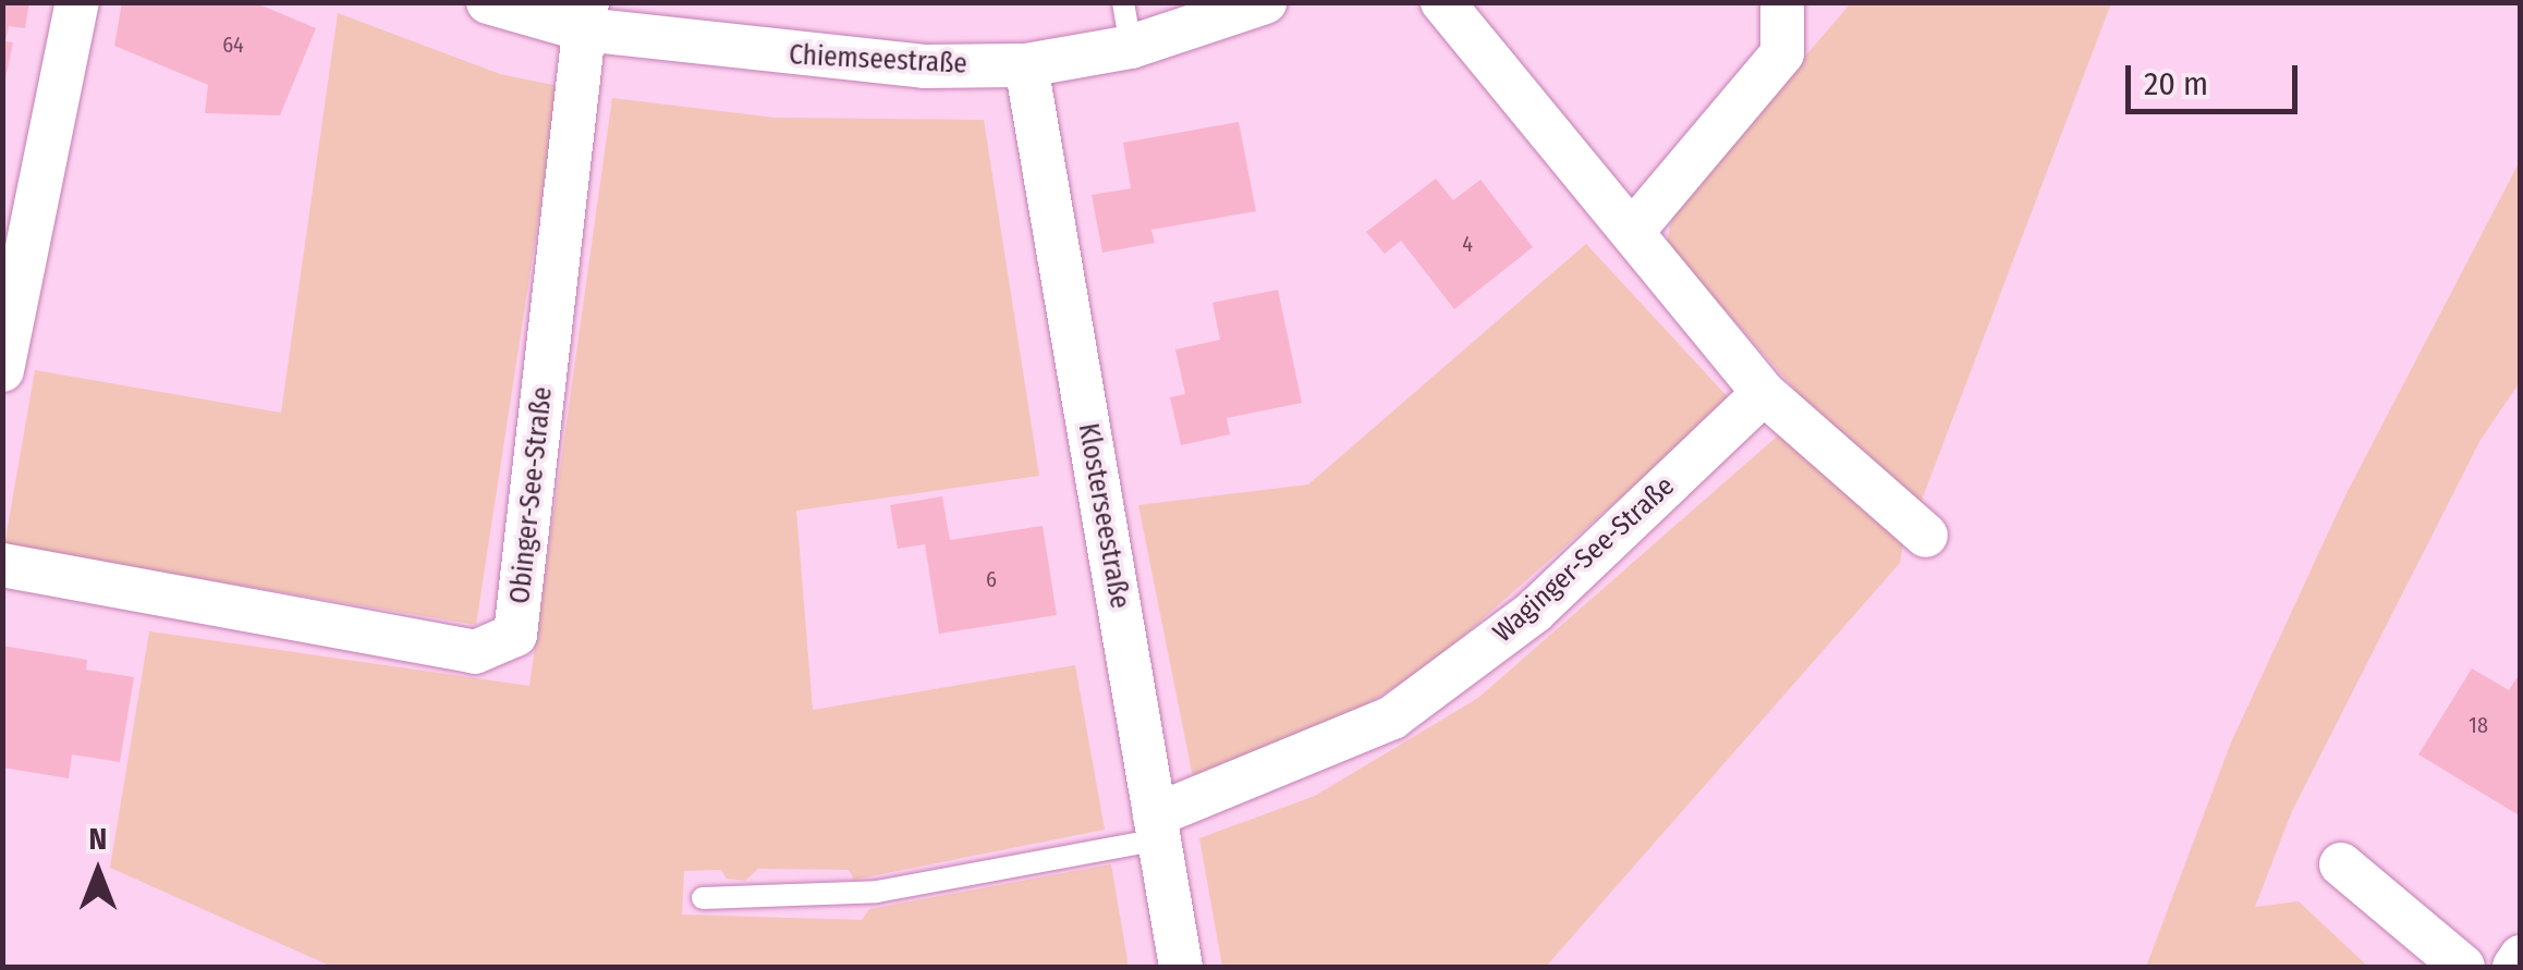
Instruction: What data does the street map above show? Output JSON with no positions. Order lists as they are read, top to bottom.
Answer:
{
  "streets": {
    "street": [
      "Chiemseestraße",
      "Obinger-See-Straße",
      "Klosterseestraße",
      "Waginger-See-Straße"
    ]
  },
  "crossings": [
    ["Chiemseestraße", "Obinger-See-Straße"],
    ["Chiemseestraße", "Klosterseestraße"],
    ["Klosterseestraße", "Waginger-See-Straße"]
  ],
  "house_numbers": [
    "64",
    "4",
    "6",
    "18"
  ],
  "scale_bar": "20 m",
  "north": "top"
}
